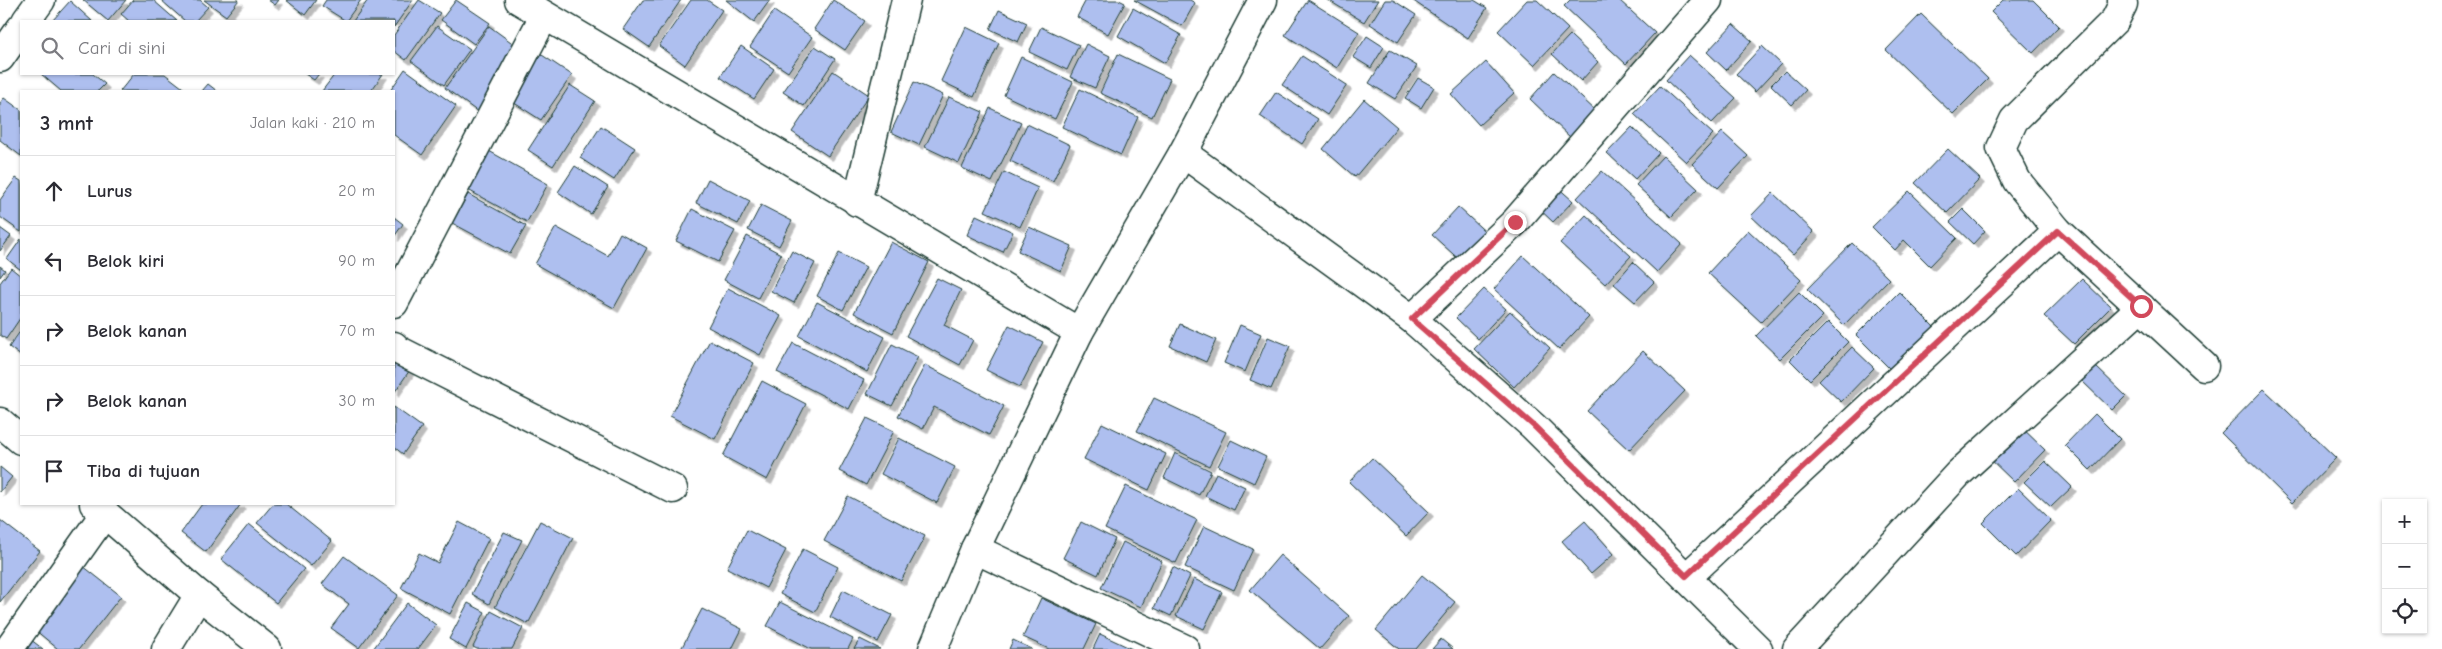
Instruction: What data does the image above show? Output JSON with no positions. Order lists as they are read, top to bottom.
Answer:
{
  "page": {
    "search": "Cari di sini",
    "heading": ["3 mnt", "Jalan kaki · 210 m"],
    "list": [
      ["Lurus", "20 m"],
      ["Belok kiri", "90 m"],
      ["Belok kanan", "70 m"],
      ["Belok kanan", "30 m"],
      "Tiba di tujuan"
    ],
    "map_buttons": ["+", "−"]
  }
}
